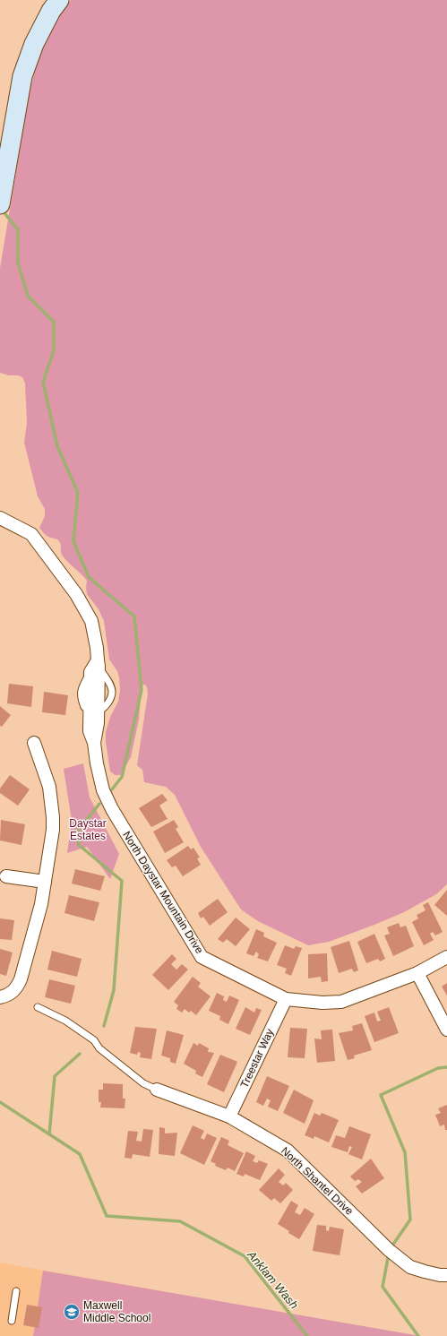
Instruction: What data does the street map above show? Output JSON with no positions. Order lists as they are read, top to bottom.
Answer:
{
  "streets": {
    "street": ["North Daystar Mountain Drive", "Treestar Way", "North Shantel Drive"]
  },
  "crossings": [
    ["North Daystar Mountain Drive", "Treestar Way"],
    ["Treestar Way", "North Shantel Drive"]
  ],
  "water": ["Anklam Wash"],
  "parks": ["Daystar Estates"],
  "places": {
    "school or university": ["Maxwell Middle School"]
  }
}
